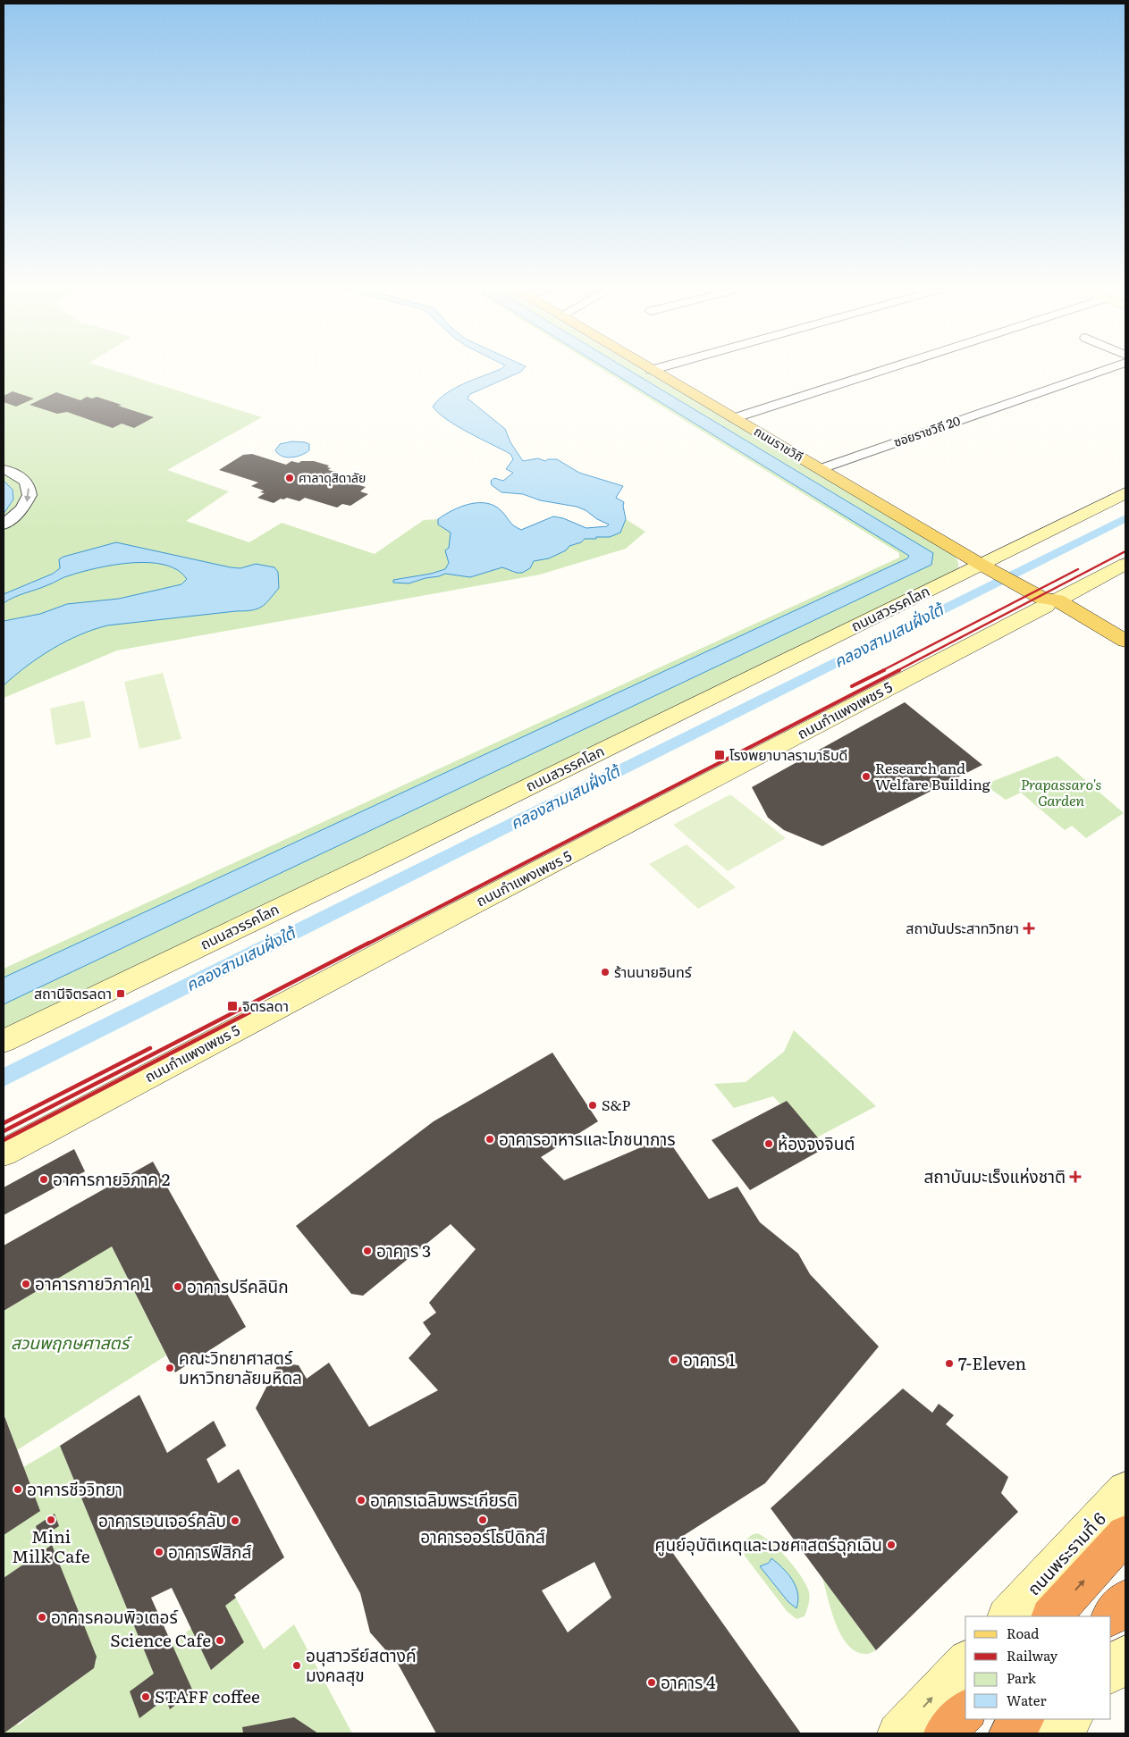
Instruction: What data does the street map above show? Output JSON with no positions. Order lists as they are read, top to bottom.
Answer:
{
  "streets": {
    "main road": ["ถนนราชวิถี"],
    "street": [
      "ซอยราชวิถี 20",
      "ถนนสวรรคโลก",
      "ถนนกำแพงเพชร 5",
      "ถนนพระรามที่ 6"
    ]
  },
  "crossings": [
    ["ซอยราชวิถี 20", "ถนนราชวิถี"],
    ["ถนนราชวิถี", "ถนนสวรรคโลก"],
    ["ถนนราชวิถี", "ถนนกำแพงเพชร 5"]
  ],
  "water": ["คลองสามเสนฝั่งใต้"],
  "parks": ["Prapassaro's Garden", "สวนพฤกษศาสตร์"],
  "places": {
    "other": [
      "ศาลาดุสิดาลัย",
      "Research and Welfare Building",
      "ร้านนายอินทร์",
      "S&P",
      "อาคารอาหารและโภชนาการ",
      "ห้องจงจินต์",
      "อาคารกายวิภาค 2",
      "อาคาร 3",
      "อาคารกายวิภาค 1",
      "อาคารปรีคลินิก",
      "อาคาร 1",
      "7-Eleven",
      "คณะวิทยาศาสตร์ มหาวิทยาลัยมหิดล",
      "อาคารชีววิทยา",
      "อาคารเฉลิมพระเกียรติ",
      "Mini Milk Cafe",
      "อาคารออร์โธปิดิกส์",
      "อาคารเวนเจอร์คลับ",
      "ศูนย์อุบัติเหตุและเวชศาสตร์ฉุกเฉิน",
      "อาคารฟิสิกส์",
      "อาคารคอมพิวเตอร์",
      "Science Cafe",
      "อนุสาวรีย์สตางค์ มงคลสุข",
      "อาคาร 4",
      "STAFF coffee"
    ],
    "transit": ["โรงพยาบาลรามาธิบดี", "สถานีจิตรลดา", "จิตรลดา"],
    "health": ["สถาบันประสาทวิทยา", "สถาบันมะเร็งแห่งชาติ"]
  },
  "legend": [
    "Road",
    "Railway",
    "Park",
    "Water"
  ]
}
